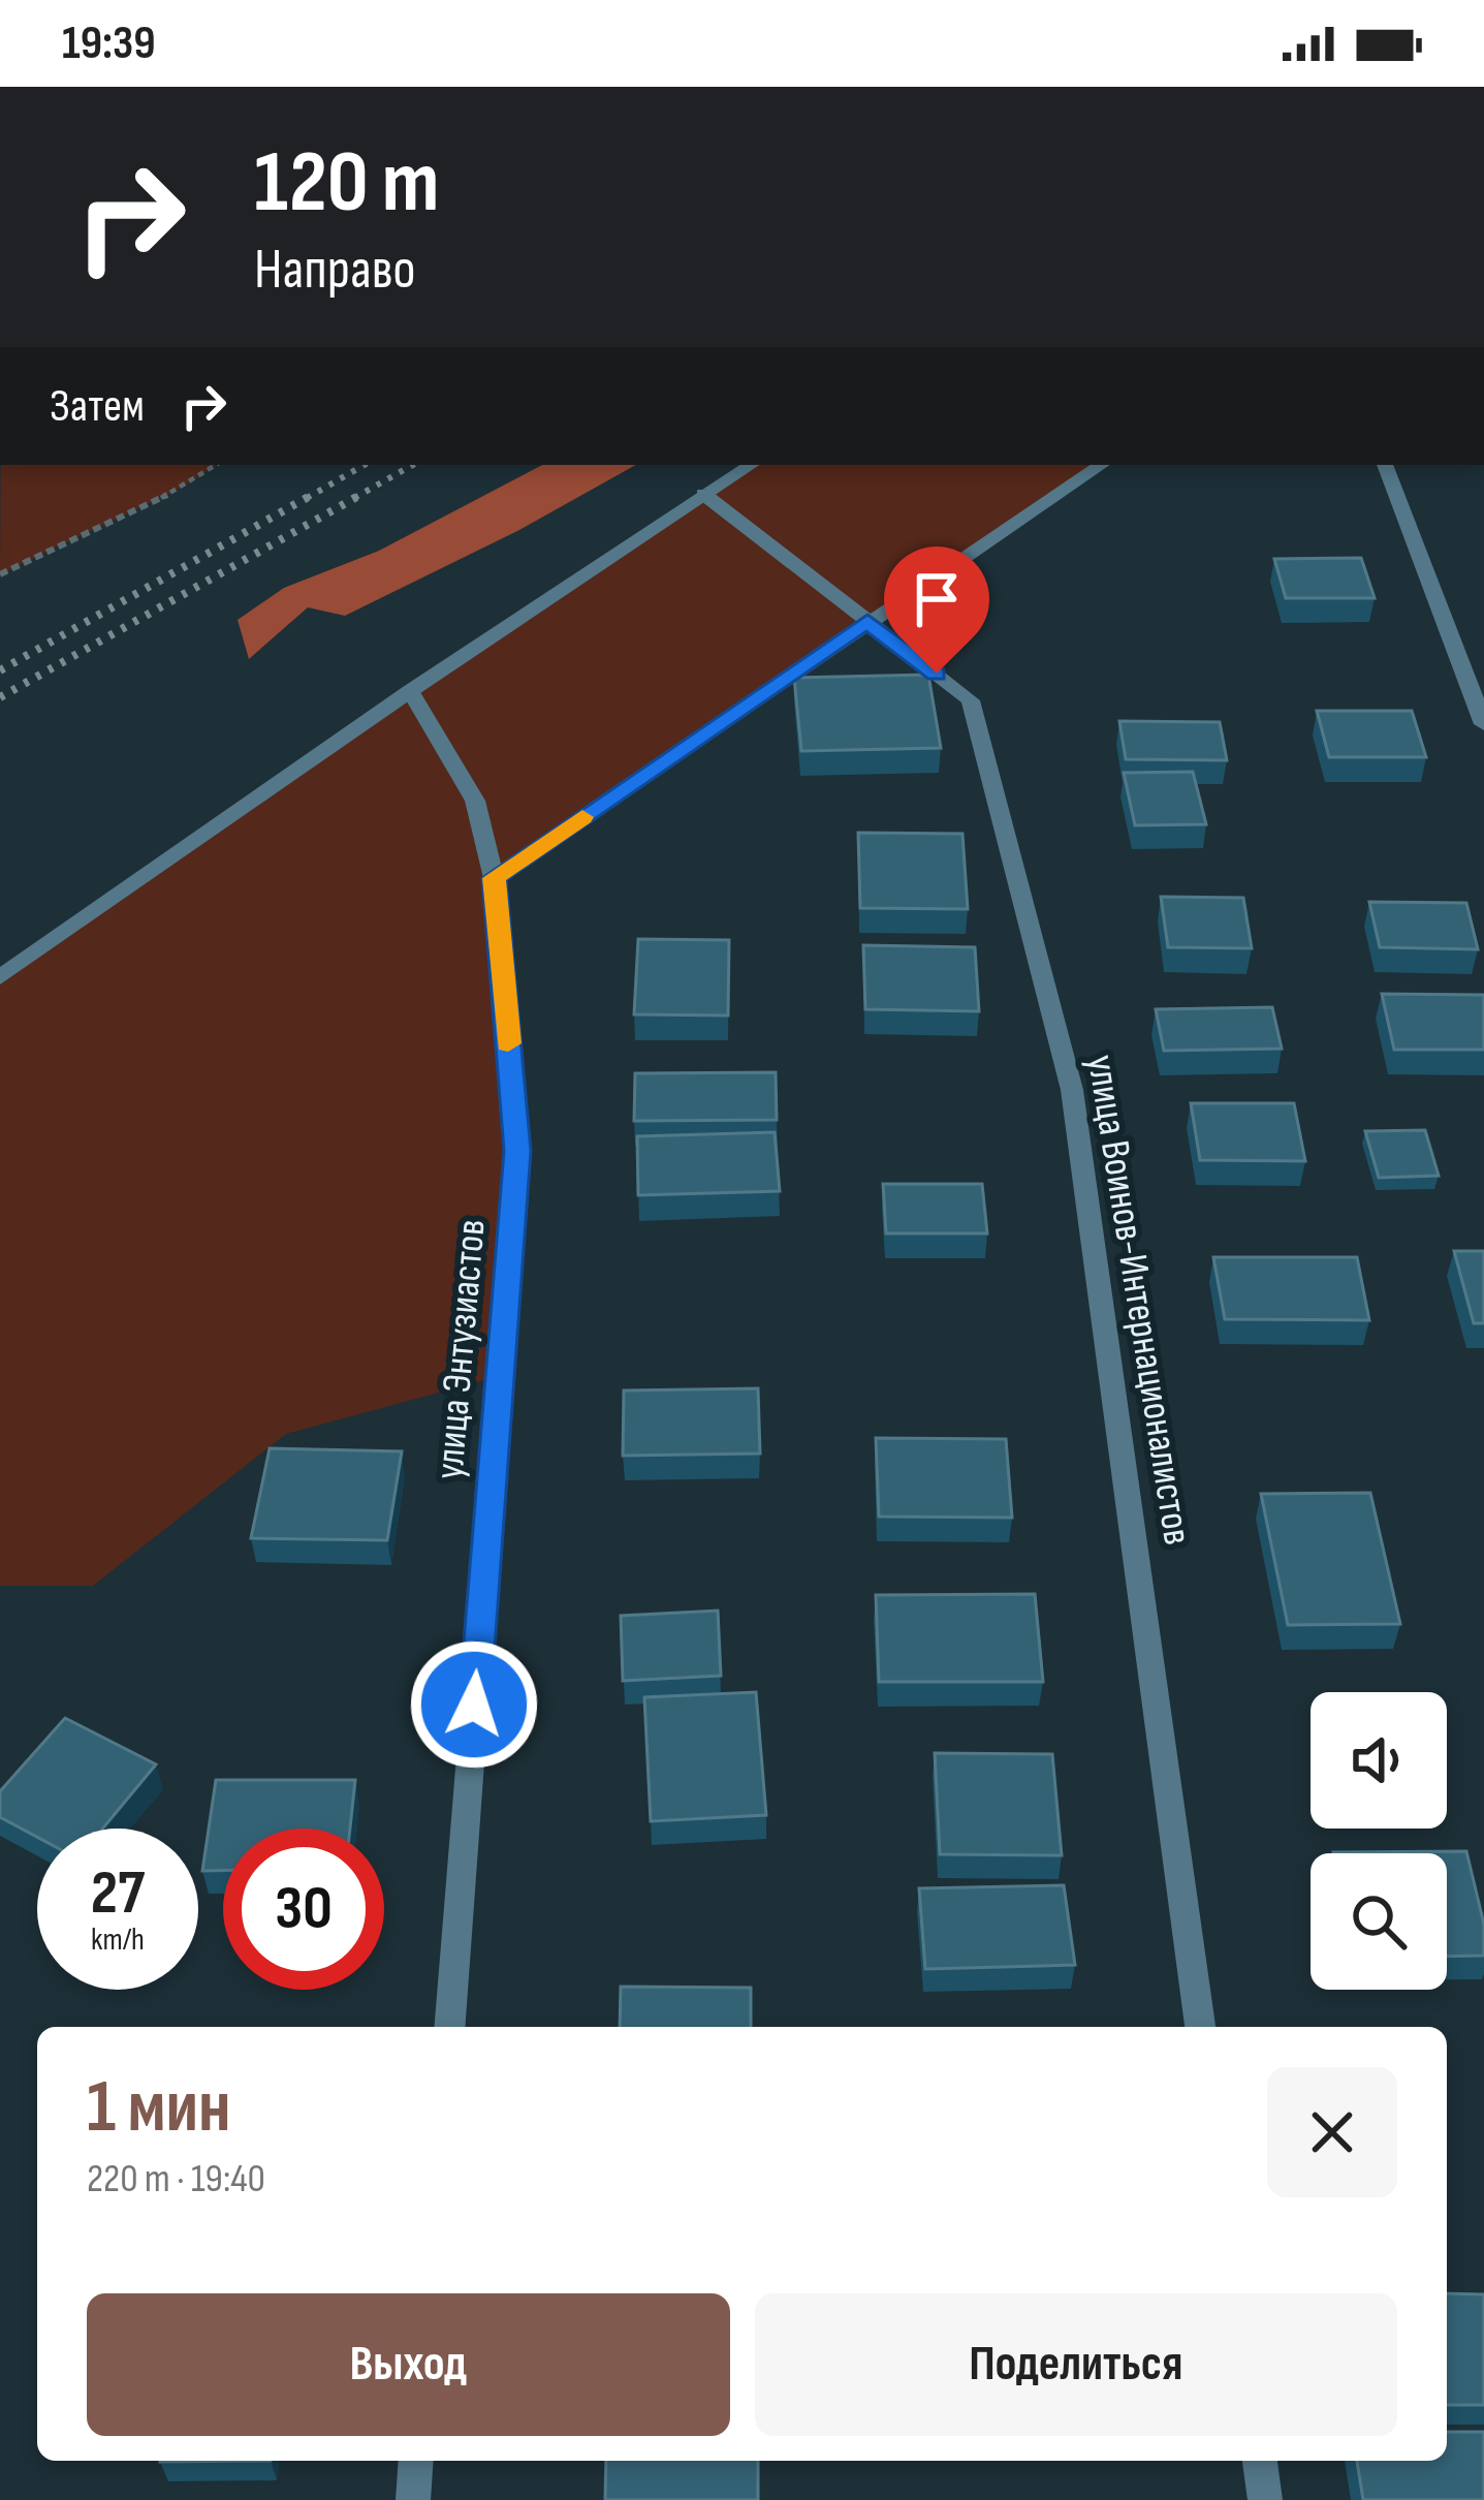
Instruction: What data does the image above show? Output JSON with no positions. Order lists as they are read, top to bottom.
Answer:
{
  "streets": {
    "street": ["улица Воинов-Интернационалистов", "улица Энтузиастов"]
  },
  "page": {
    "status": "19:39",
    "turn": ["120 m", "Направо"],
    "then": "Затем",
    "speed": "27 km/h",
    "limit": "30",
    "heading": ["1 мин", "220 m · 19:40"],
    "buttons": ["Выход", "Поделиться"]
  }
}
